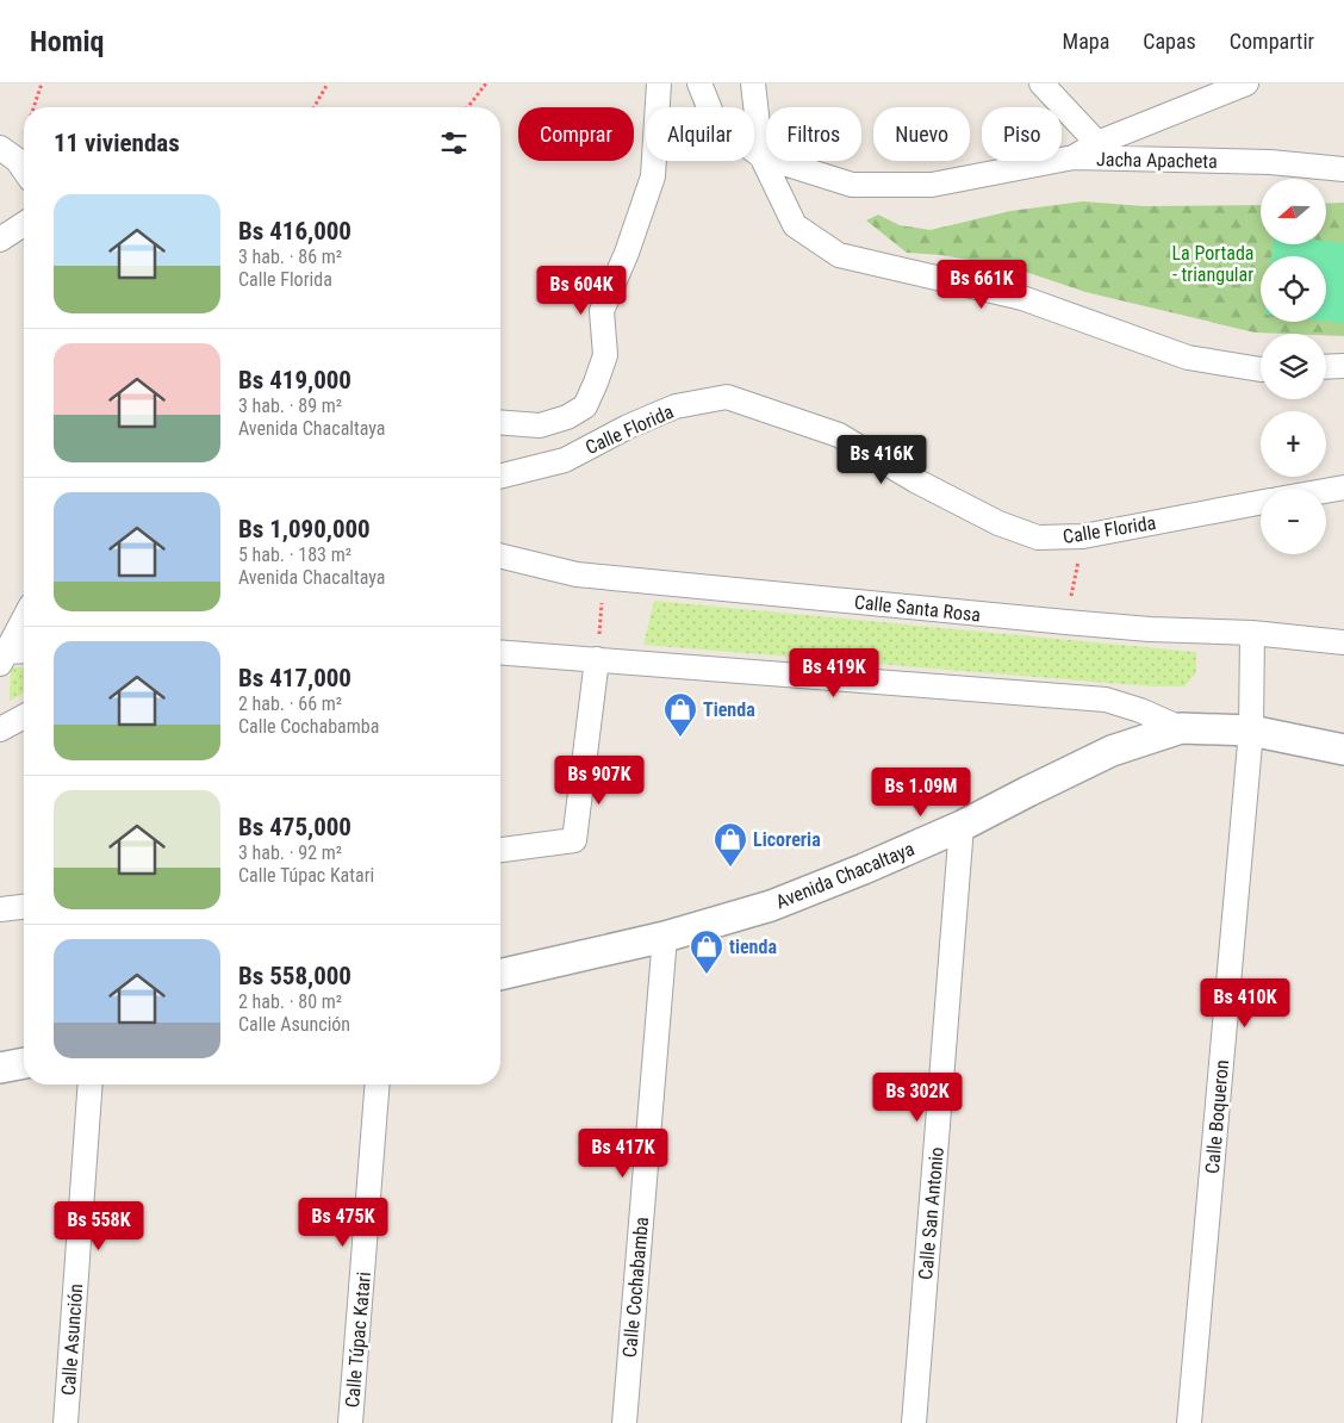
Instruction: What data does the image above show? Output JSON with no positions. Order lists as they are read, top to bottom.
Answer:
{
  "streets": {
    "street": [
      "Jacha Apacheta",
      "Calle Florida",
      "Calle Santa Rosa",
      "Avenida Chacaltaya",
      "Calle Boqueron",
      "Calle San Antonio",
      "Calle Cochabamba",
      "Calle Asunción",
      "Calle Túpac Katari"
    ]
  },
  "crossings": [
    ["Calle Santa Rosa", "Calle Boqueron"],
    ["Avenida Chacaltaya", "Calle Boqueron"],
    ["Avenida Chacaltaya", "Calle San Antonio"],
    ["Avenida Chacaltaya", "Calle Cochabamba"]
  ],
  "parks": ["La Portada - triangular"],
  "places": {
    "shop": ["Tienda", "Licoreria", "tienda"]
  },
  "north": "left",
  "page": {
    "header": "Homiq",
    "nav": ["Mapa", "Capas", "Compartir"],
    "chip": [
      "Comprar",
      "Alquilar",
      "Filtros",
      "Nuevo",
      "Piso"
    ],
    "heading": "11 viviendas",
    "map_buttons": ["+", "−"],
    "list": [
      {
        "name": "Bs 416,000",
        "note": "3 hab. · 86 m² · Calle Florida"
      },
      {
        "name": "Bs 419,000",
        "note": "3 hab. · 89 m² · Avenida Chacaltaya"
      },
      {
        "name": "Bs 1,090,000",
        "note": "5 hab. · 183 m² · Avenida Chacaltaya"
      },
      {
        "name": "Bs 417,000",
        "note": "2 hab. · 66 m² · Calle Cochabamba"
      },
      {
        "name": "Bs 475,000",
        "note": "3 hab. · 92 m² · Calle Túpac Katari"
      },
      {
        "name": "Bs 558,000",
        "note": "2 hab. · 80 m² · Calle Asunción"
      }
    ],
    "price": [
      "Bs 661K",
      "Bs 604K",
      "Bs 416K",
      "Bs 419K",
      "Bs 907K",
      "Bs 1.09M",
      "Bs 410K",
      "Bs 302K",
      "Bs 417K",
      "Bs 475K",
      "Bs 558K"
    ]
  }
}
